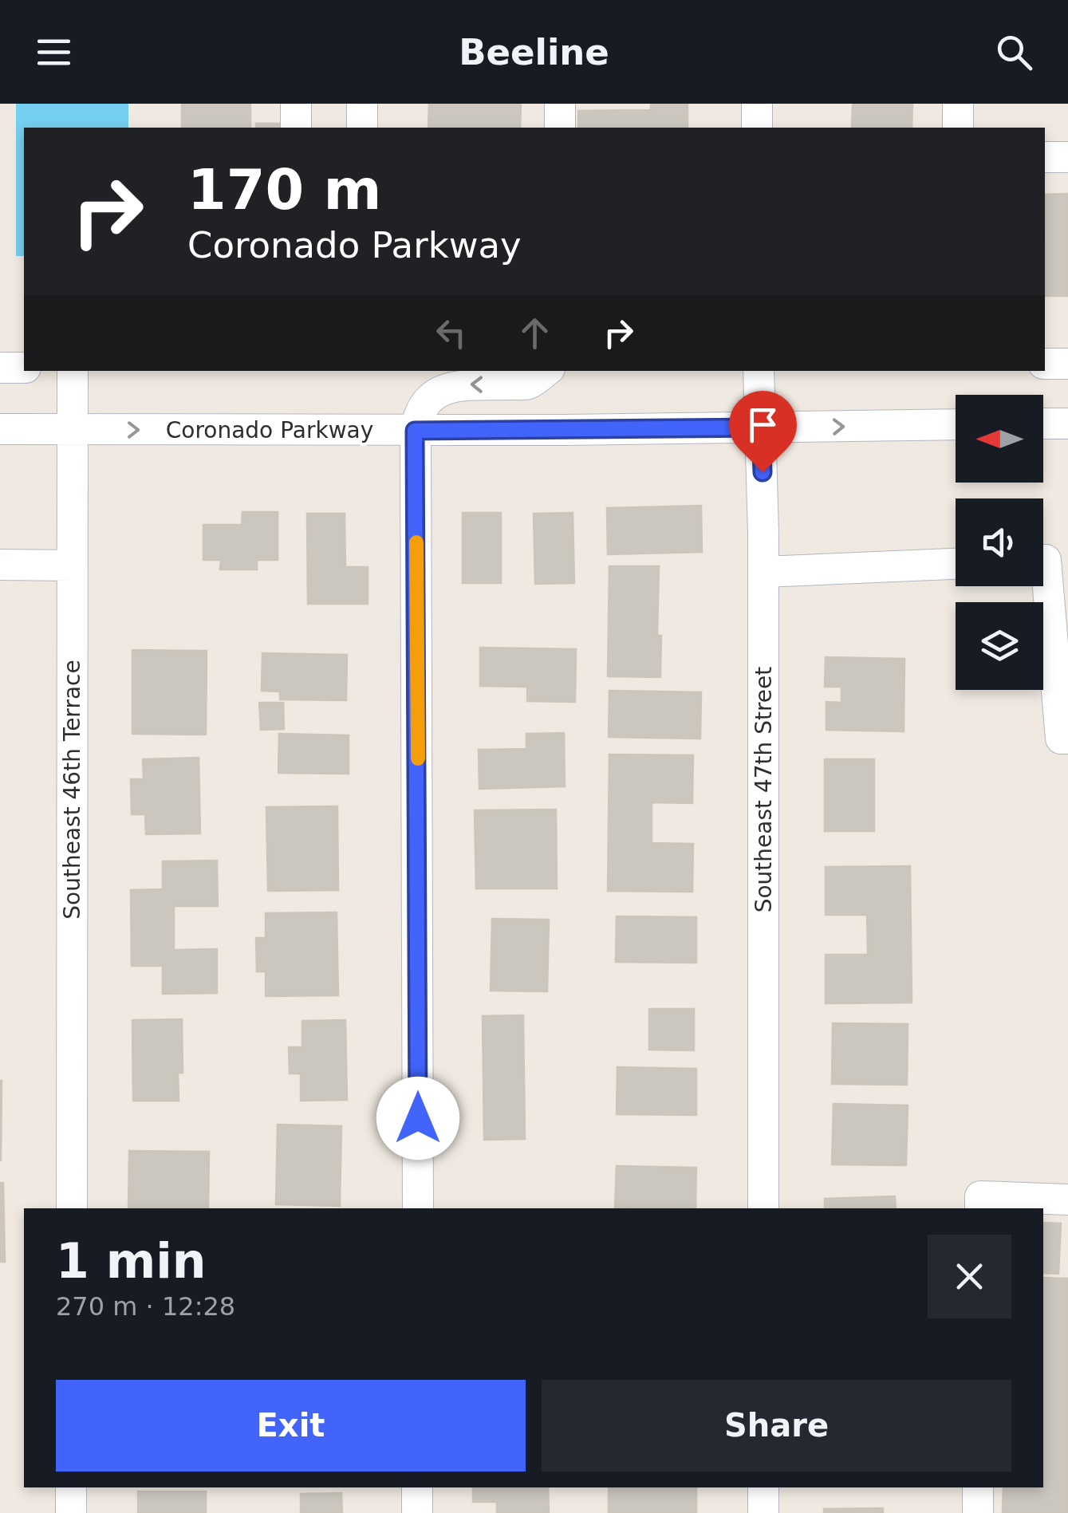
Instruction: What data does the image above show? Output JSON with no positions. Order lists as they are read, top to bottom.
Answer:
{
  "streets": {
    "street": ["Coronado Parkway", "Southeast 46th Terrace", "Southeast 47th Street"]
  },
  "crossings": [
    ["Coronado Parkway", "Southeast 46th Terrace"],
    ["Coronado Parkway", "Southeast 47th Street"]
  ],
  "north": "left",
  "page": {
    "header": "Beeline",
    "turn": ["170 m", "Coronado Parkway"],
    "heading": ["1 min", "270 m · 12:28"],
    "buttons": ["Exit", "Share"]
  }
}
